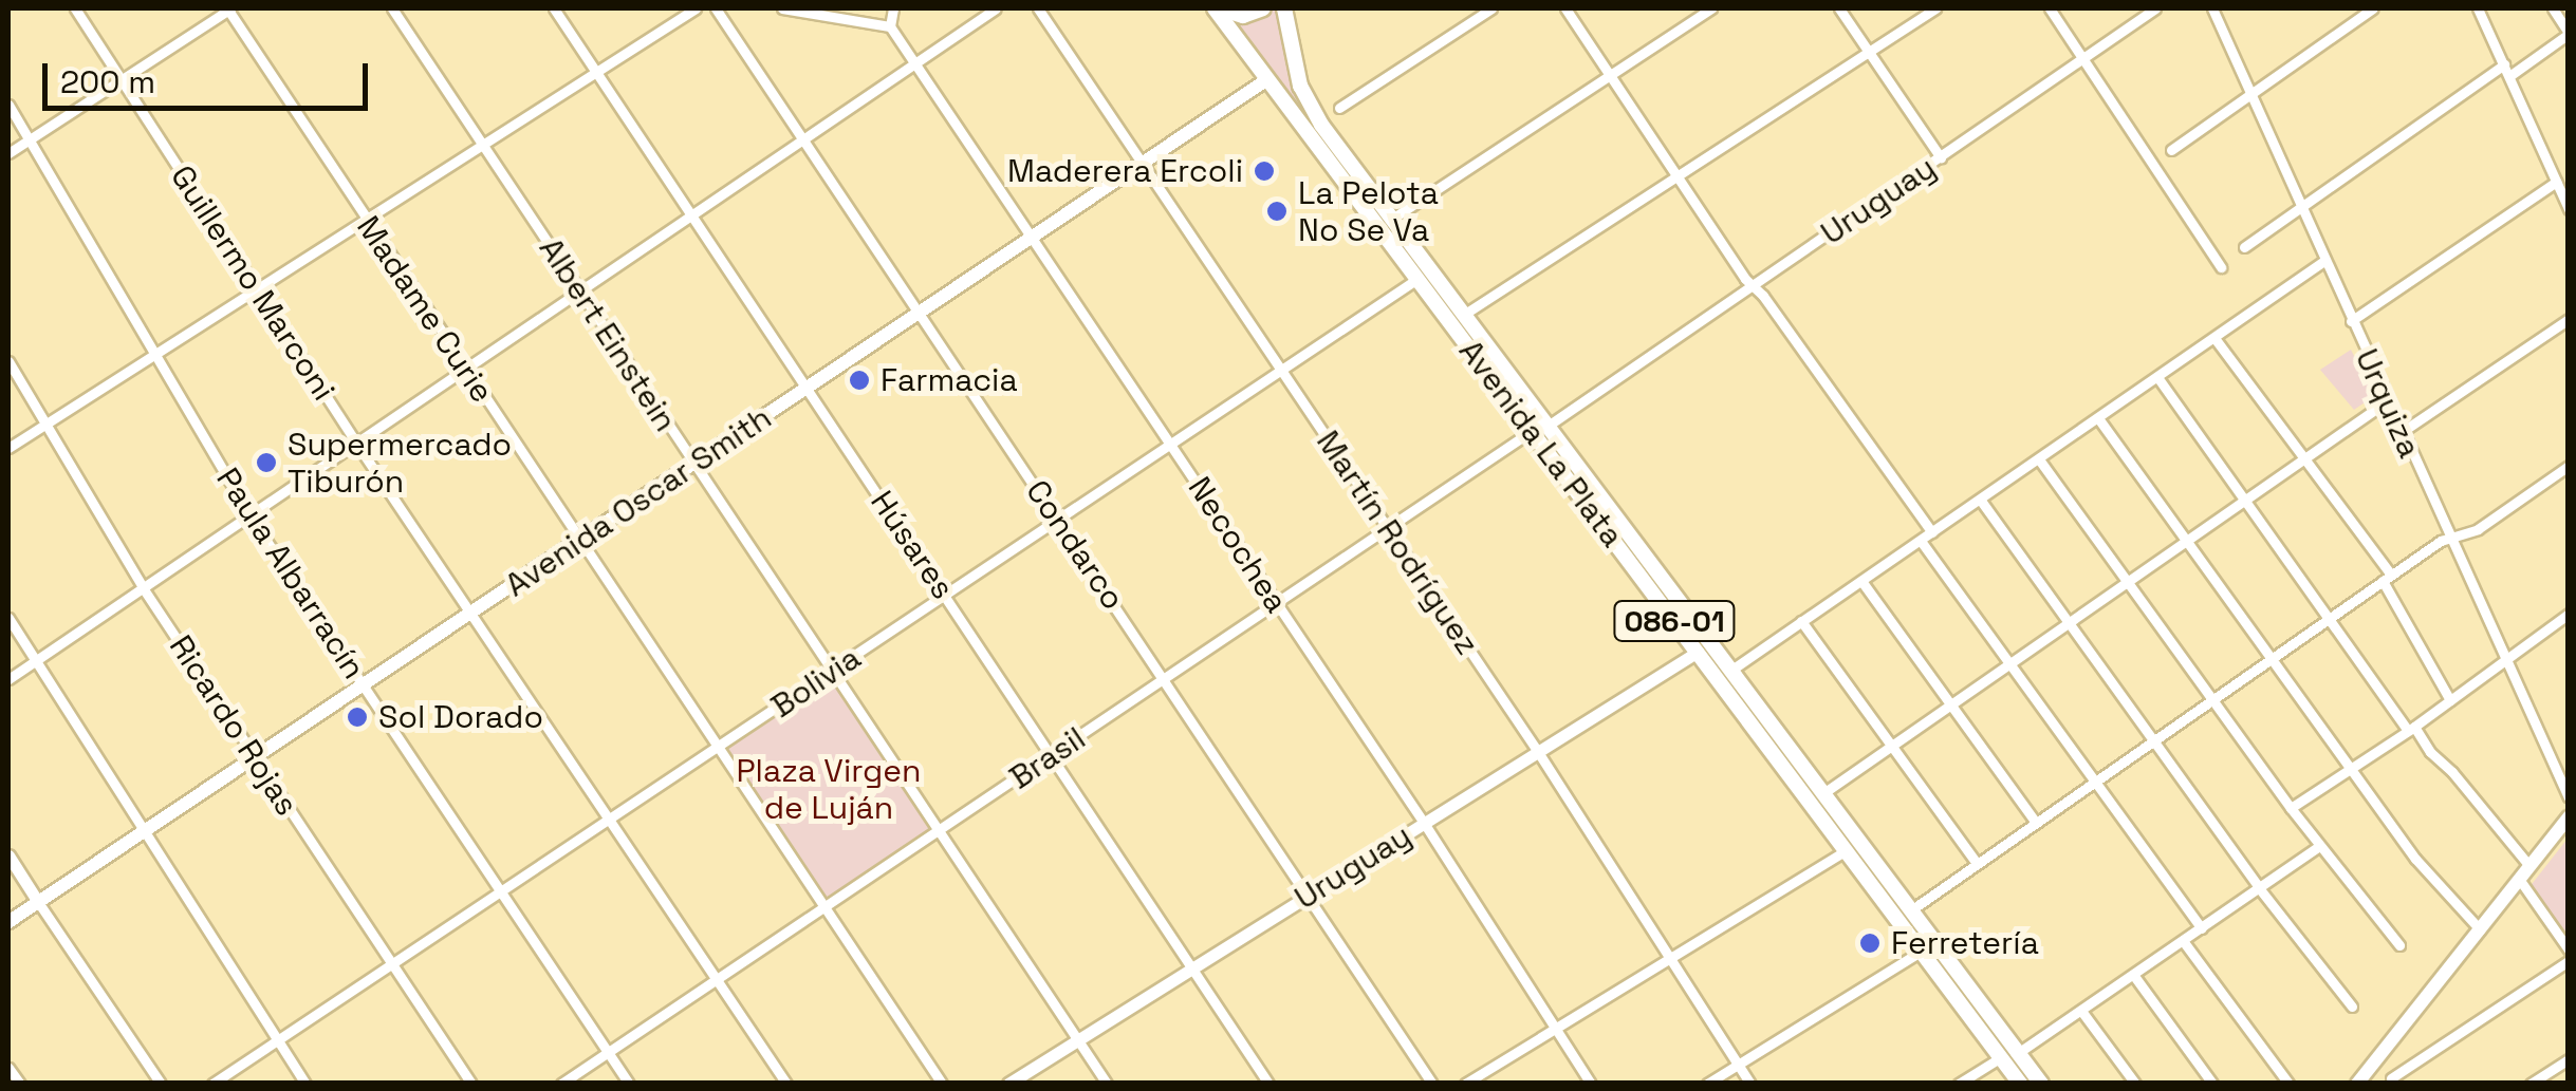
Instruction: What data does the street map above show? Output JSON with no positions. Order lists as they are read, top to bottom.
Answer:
{
  "streets": {
    "main road": ["Avenida La Plata", "Avenida Oscar Smith", "086-01"],
    "street": [
      "Uruguay",
      "Guillermo Marconi",
      "Madame Curie",
      "Albert Einstein",
      "Urquiza",
      "Martín Rodríguez",
      "Húsares",
      "Condarco",
      "Necochea",
      "Paula Albarracín",
      "Bolivia",
      "Ricardo Rojas",
      "Brasil"
    ]
  },
  "crossings": [
    ["Uruguay", "Albert Einstein"],
    ["Uruguay", "Avenida La Plata"],
    ["Uruguay", "Martín Rodríguez"],
    ["Uruguay", "Húsares"],
    ["Uruguay", "Condarco"],
    ["Uruguay", "Necochea"],
    ["Uruguay", "Brasil"],
    ["Guillermo Marconi", "Avenida Oscar Smith"],
    ["Guillermo Marconi", "Bolivia"],
    ["Guillermo Marconi", "Brasil"],
    ["Madame Curie", "Avenida Oscar Smith"],
    ["Madame Curie", "Bolivia"],
    ["Madame Curie", "Brasil"],
    ["Albert Einstein", "Avenida Oscar Smith"],
    ["Albert Einstein", "Bolivia"],
    ["Albert Einstein", "Brasil"],
    ["Avenida La Plata", "Avenida Oscar Smith"],
    ["Avenida La Plata", "Bolivia"],
    ["Avenida La Plata", "Brasil"],
    ["Avenida Oscar Smith", "Martín Rodríguez"],
    ["Avenida Oscar Smith", "Húsares"],
    ["Avenida Oscar Smith", "Condarco"],
    ["Avenida Oscar Smith", "Necochea"],
    ["Avenida Oscar Smith", "Paula Albarracín"],
    ["Avenida Oscar Smith", "Ricardo Rojas"],
    ["Martín Rodríguez", "Bolivia"],
    ["Martín Rodríguez", "Brasil"],
    ["Húsares", "Bolivia"],
    ["Húsares", "Brasil"],
    ["Condarco", "Bolivia"],
    ["Condarco", "Brasil"],
    ["Necochea", "Bolivia"],
    ["Necochea", "Brasil"],
    ["Paula Albarracín", "Bolivia"],
    ["Paula Albarracín", "Brasil"],
    ["Bolivia", "Ricardo Rojas"]
  ],
  "parks": ["Plaza Virgen de Luján"],
  "places": [
    "Maderera Ercoli",
    "La Pelota No Se Va",
    "Farmacia",
    "Supermercado Tiburón",
    "Sol Dorado",
    "Ferretería"
  ],
  "scale_bar": "200 m"
}
